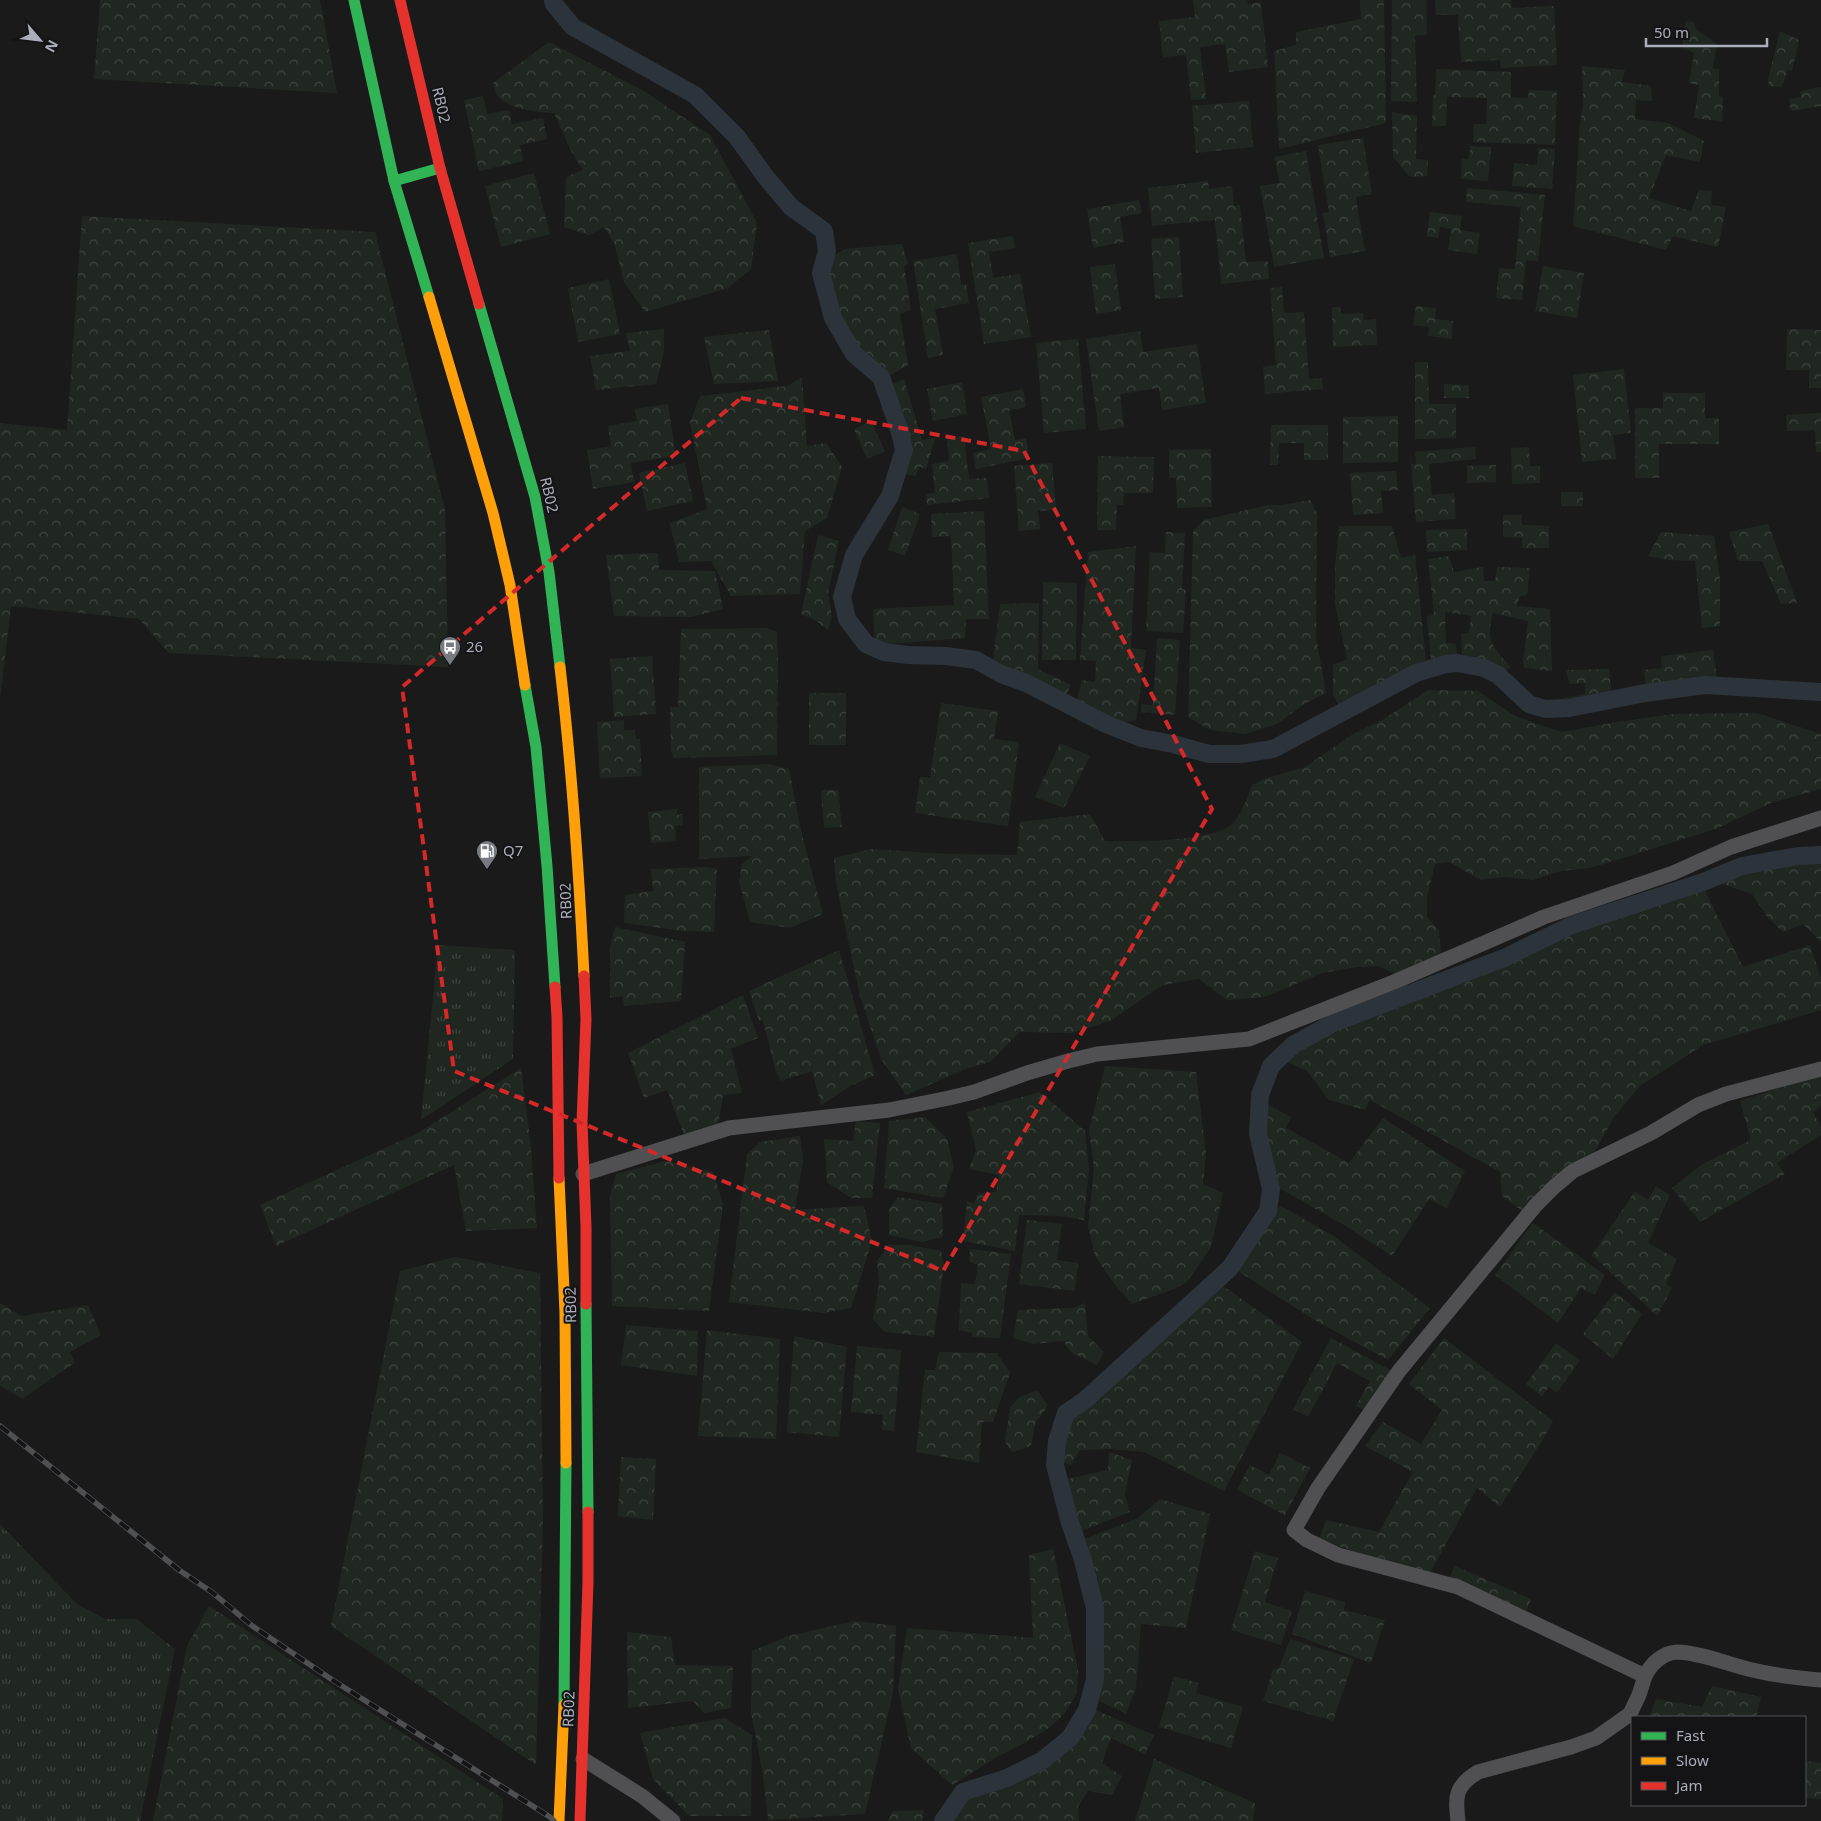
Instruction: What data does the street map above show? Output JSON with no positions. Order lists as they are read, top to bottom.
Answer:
{
  "streets": {
    "highway": ["RB02"]
  },
  "places": {
    "bus stop": ["26"],
    "fuel station": ["Q7"]
  },
  "legend": ["Fast", "Slow", "Jam"],
  "scale_bar": "50 m",
  "north": "bottom right"
}
